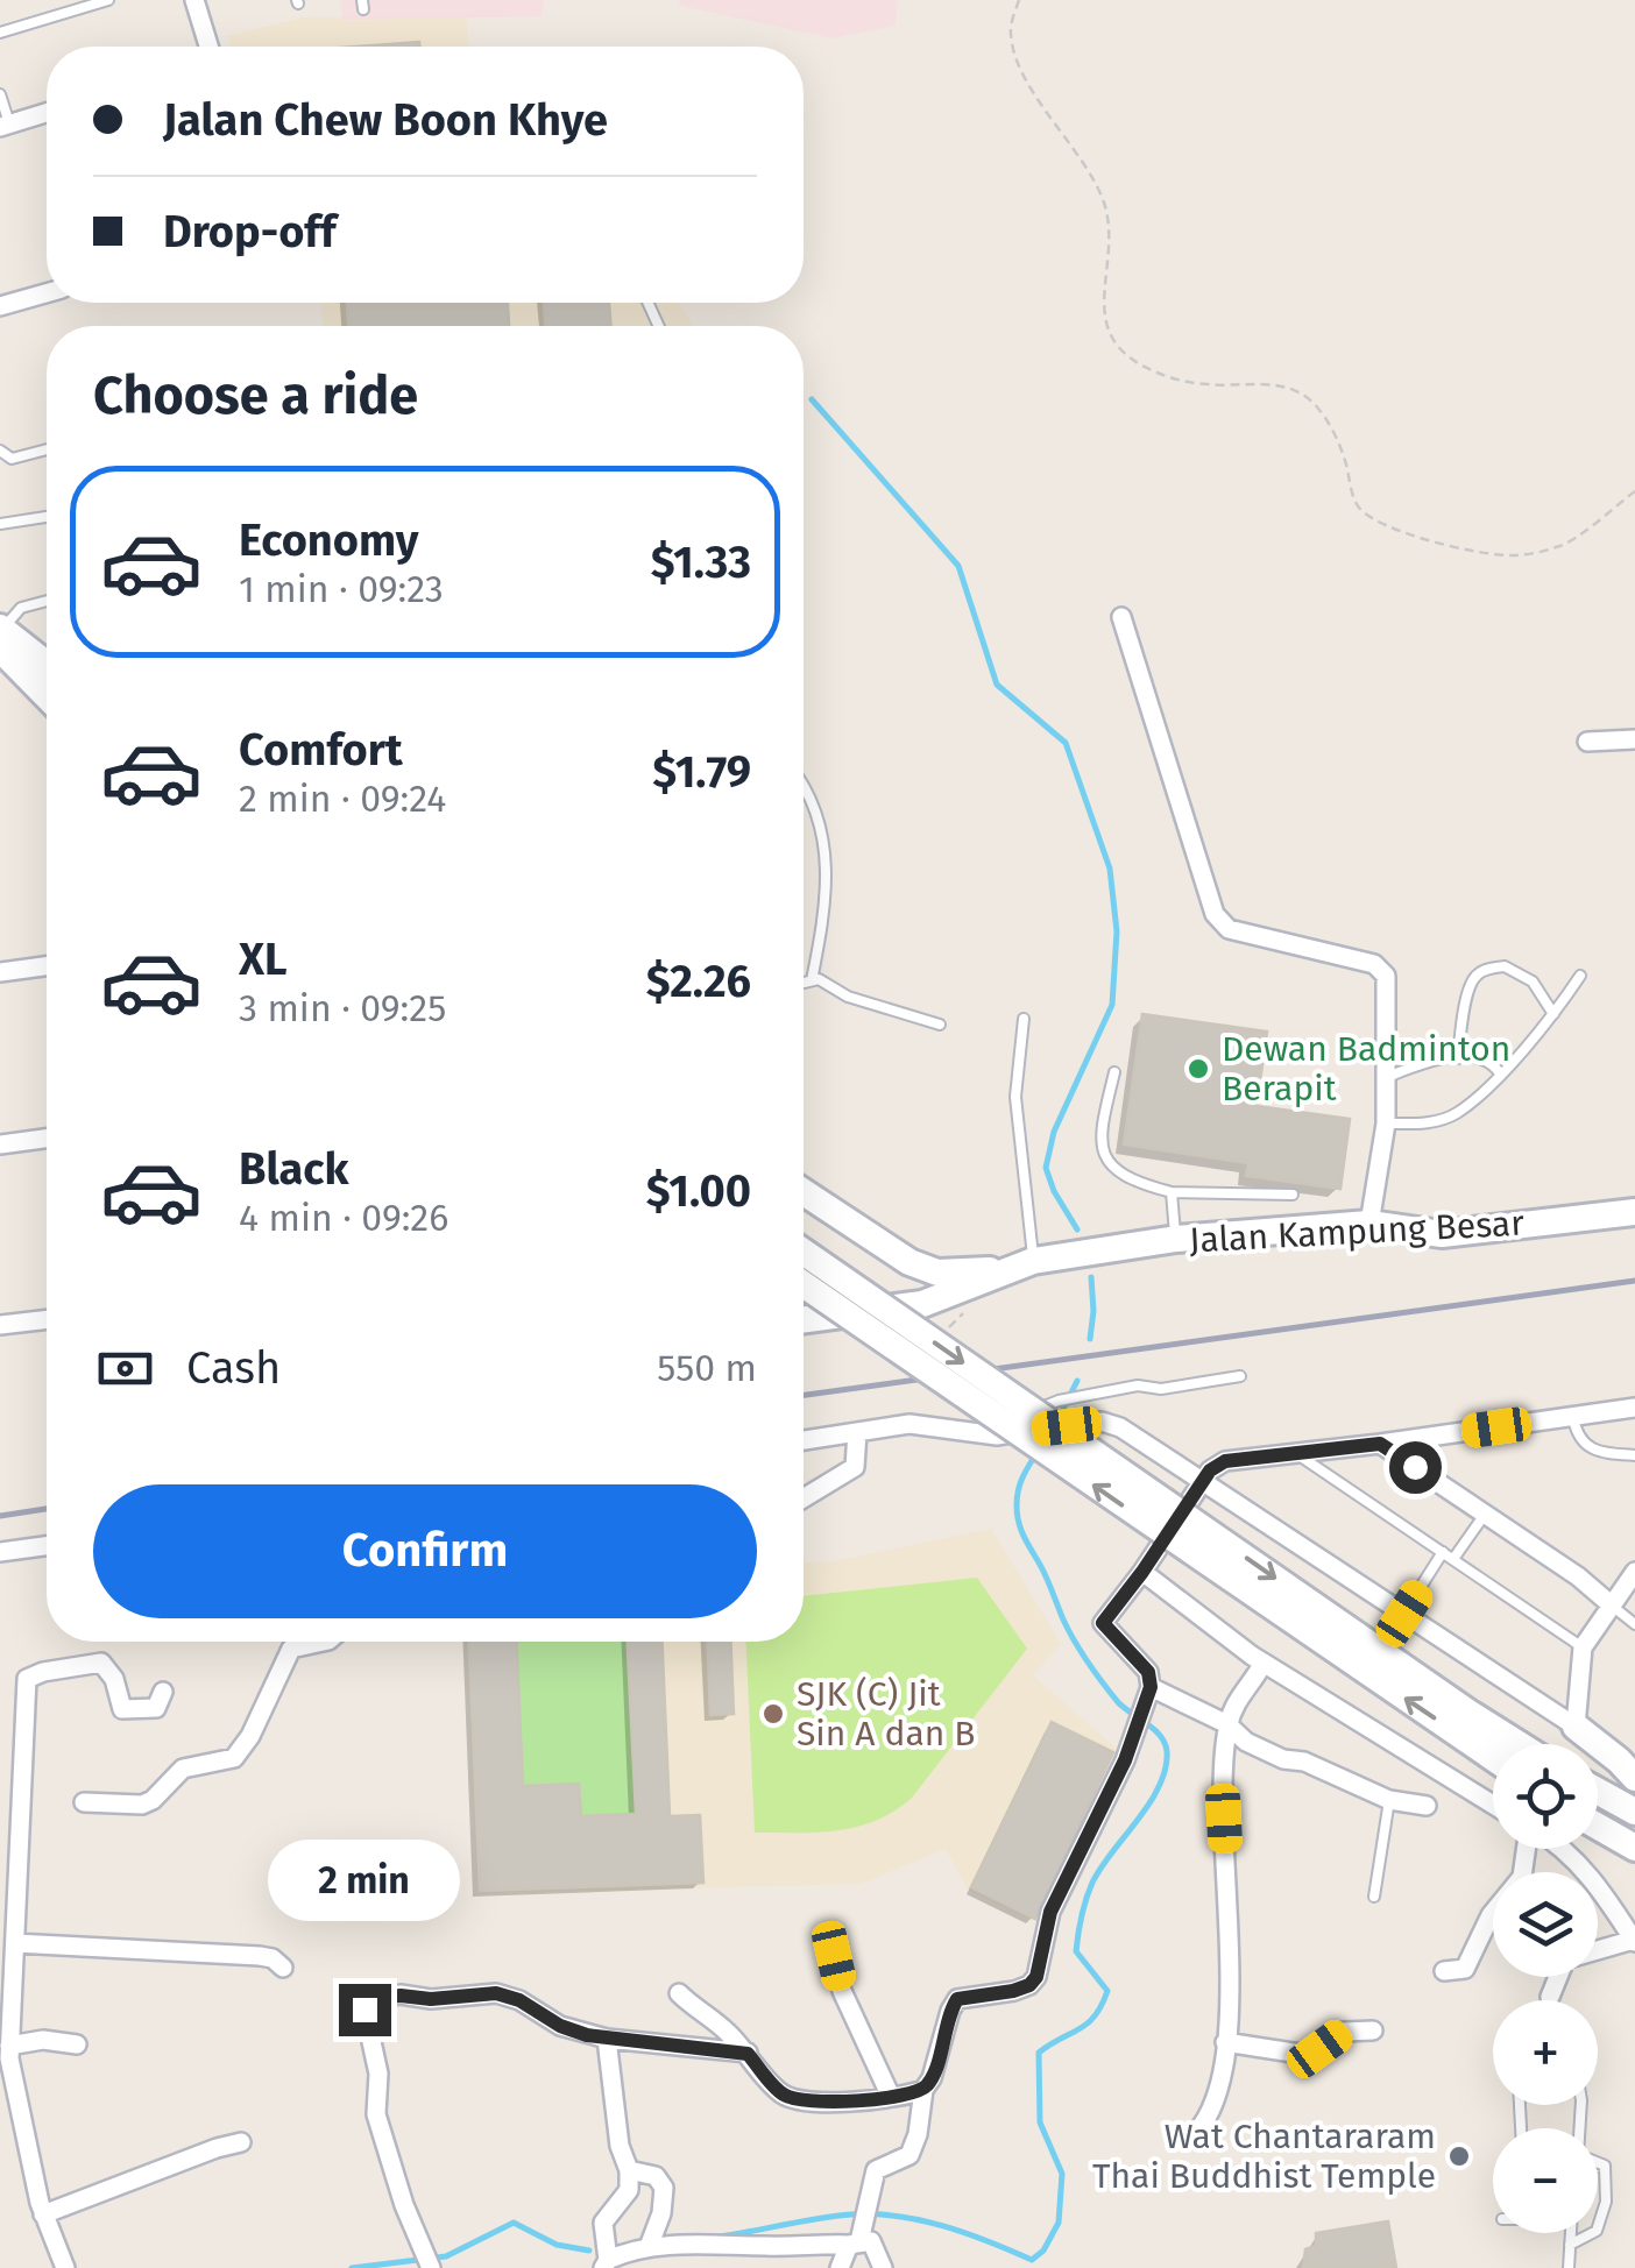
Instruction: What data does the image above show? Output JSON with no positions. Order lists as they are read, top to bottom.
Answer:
{
  "streets": {
    "main road": ["Jalan Kampung Besar"]
  },
  "places": ["Dewan Badminton Berapit", "SJK (C) Jit Sin A dan B", "Wat Chantararam Thai Buddhist Temple"],
  "page": {
    "banner": ["Jalan Chew Boon Khye", "Drop-off"],
    "heading": "Choose a ride",
    "list": [
      {
        "name": "Economy",
        "note": "1 min · 09:23",
        "value": "$1.33"
      },
      {
        "name": "Comfort",
        "note": "2 min · 09:24",
        "value": "$1.79"
      },
      {
        "name": "XL",
        "note": "3 min · 09:25",
        "value": "$2.26"
      },
      {
        "name": "Black",
        "note": "4 min · 09:26",
        "value": "$1.00"
      }
    ],
    "pay": ["Cash", "550 m"],
    "buttons": "Confirm",
    "map_buttons": ["+", "−"],
    "bubble": "2 min"
  }
}
